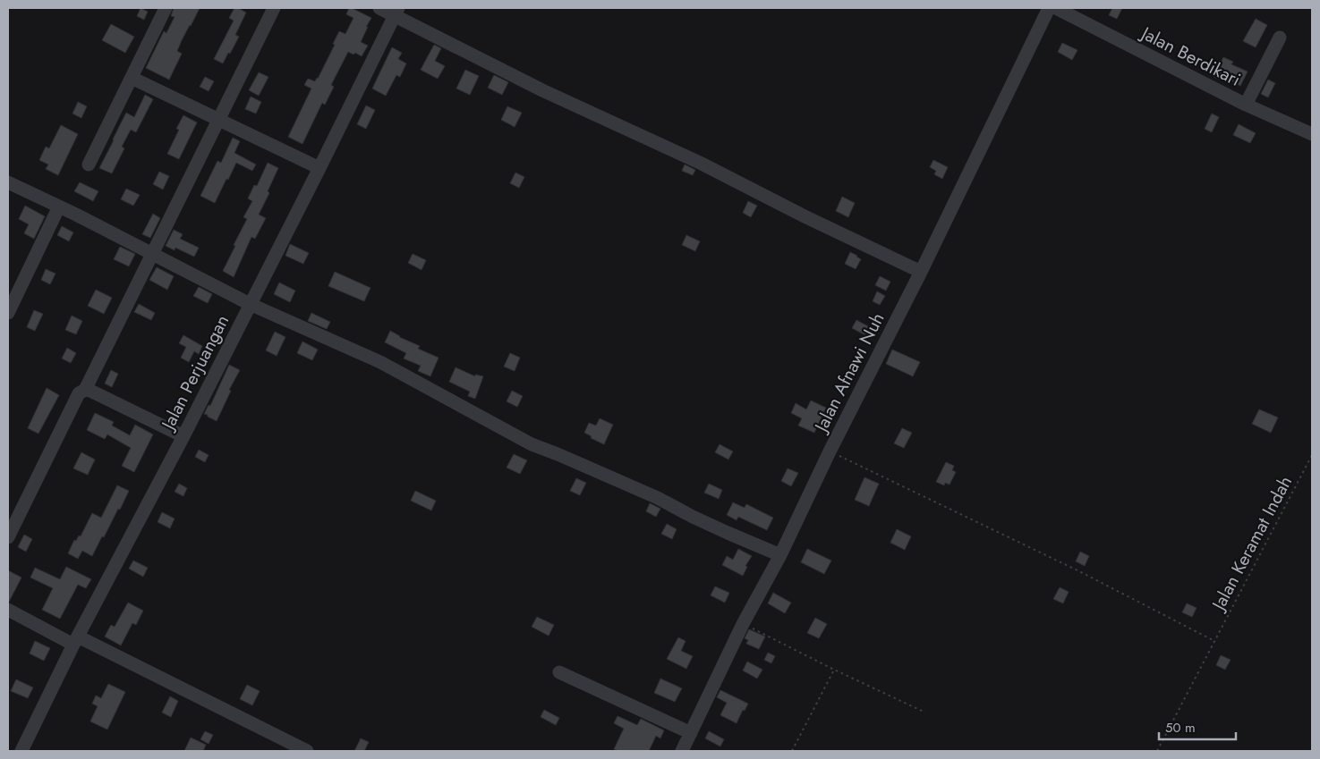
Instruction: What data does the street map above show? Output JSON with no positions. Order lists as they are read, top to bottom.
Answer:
{
  "streets": {
    "street": ["Jalan Berdikari", "Jalan Perjuangan", "Jalan Afnawi Nuh"],
    "path": ["Jalan Keramat Indah"]
  },
  "scale_bar": "50 m"
}
